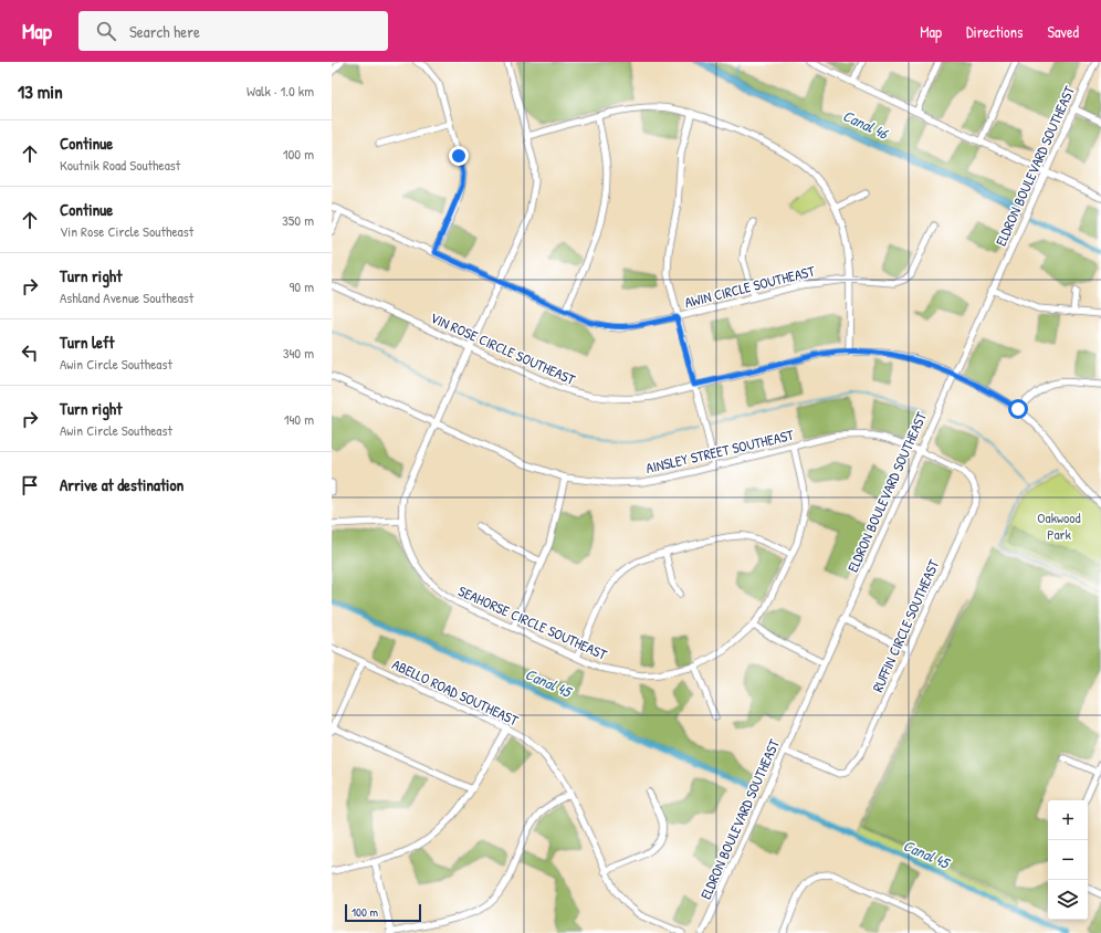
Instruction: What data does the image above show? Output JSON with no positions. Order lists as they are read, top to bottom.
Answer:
{
  "streets": {
    "street": [
      "ELDRON BOULEVARD SOUTHEAST",
      "AWIN CIRCLE SOUTHEAST",
      "VIN ROSE CIRCLE SOUTHEAST",
      "AINSLEY STREET SOUTHEAST",
      "SEAHORSE CIRCLE SOUTHEAST",
      "RUFFIN CIRCLE SOUTHEAST",
      "ABELLO ROAD SOUTHEAST"
    ]
  },
  "crossings": [
    ["ELDRON BOULEVARD SOUTHEAST", "VIN ROSE CIRCLE SOUTHEAST"],
    ["ELDRON BOULEVARD SOUTHEAST", "AINSLEY STREET SOUTHEAST"],
    ["ELDRON BOULEVARD SOUTHEAST", "RUFFIN CIRCLE SOUTHEAST"],
    ["AWIN CIRCLE SOUTHEAST", "SEAHORSE CIRCLE SOUTHEAST"],
    ["VIN ROSE CIRCLE SOUTHEAST", "SEAHORSE CIRCLE SOUTHEAST"],
    ["AINSLEY STREET SOUTHEAST", "SEAHORSE CIRCLE SOUTHEAST"],
    ["AINSLEY STREET SOUTHEAST", "RUFFIN CIRCLE SOUTHEAST"]
  ],
  "water": ["Canal 46", "Canal 45"],
  "parks": ["Oakwood Park"],
  "scale_bar": "100 m",
  "page": {
    "header": "Map",
    "search": "Search here",
    "nav": ["Map", "Directions", "Saved"],
    "heading": ["13 min", "Walk · 1.0 km"],
    "list": [
      ["Continue", "Koutnik Road Southeast", "100 m"],
      ["Continue", "Vin Rose Circle Southeast", "350 m"],
      ["Turn right", "Ashland Avenue Southeast", "90 m"],
      ["Turn left", "Awin Circle Southeast", "340 m"],
      ["Turn right", "Awin Circle Southeast", "140 m"],
      "Arrive at destination"
    ],
    "map_buttons": ["+", "−"],
    "scale": "100 m"
  }
}
